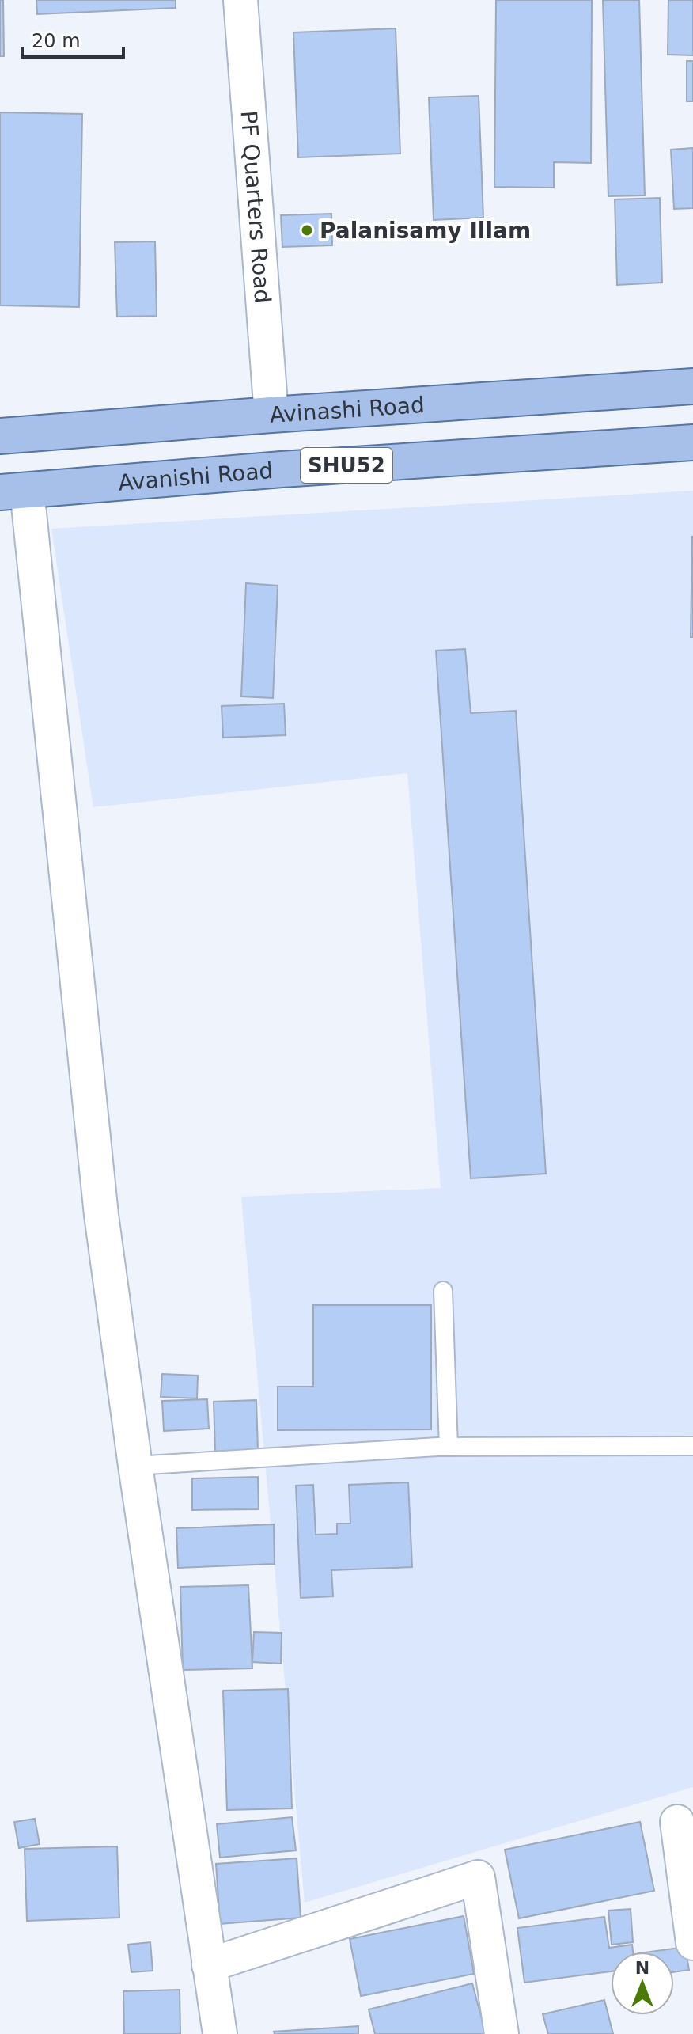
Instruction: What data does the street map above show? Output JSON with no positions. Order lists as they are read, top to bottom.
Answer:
{
  "streets": {
    "main road": ["Avinashi Road", "SHU52", "Avanishi Road"],
    "street": ["PF Quarters Road"]
  },
  "crossings": [
    ["PF Quarters Road", "Avinashi Road"]
  ],
  "places": ["Palanisamy Illam"],
  "scale_bar": "20 m",
  "north": "top"
}
